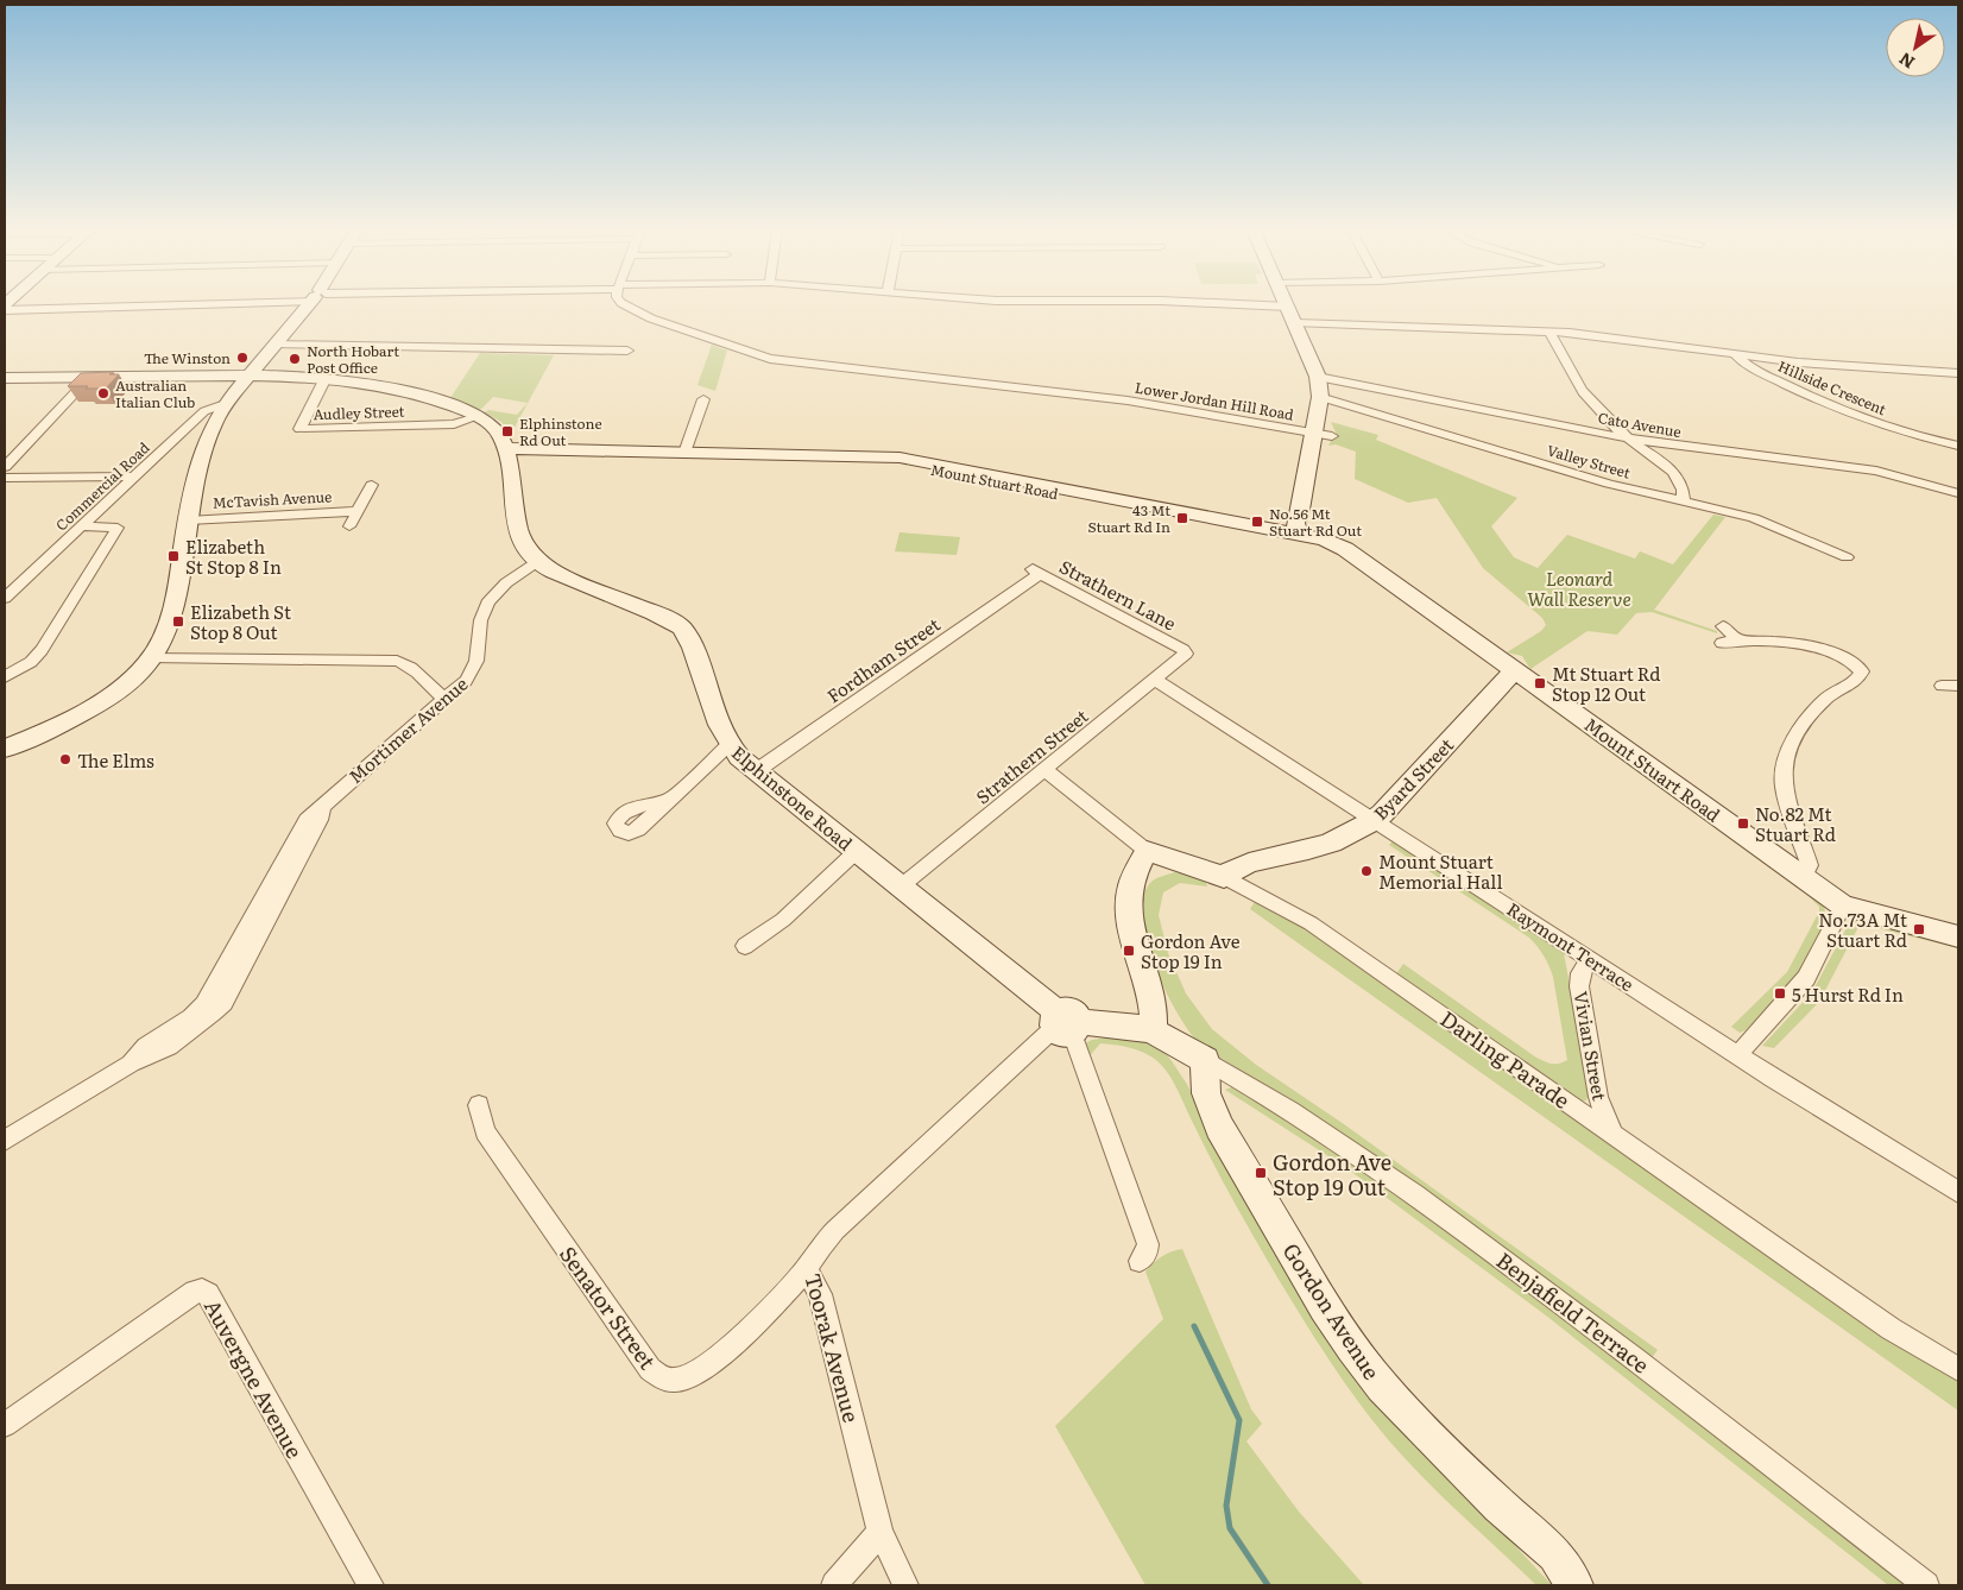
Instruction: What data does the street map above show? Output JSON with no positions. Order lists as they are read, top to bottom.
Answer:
{
  "streets": {
    "street": [
      "Hillside Crescent",
      "Lower Jordan Hill Road",
      "Audley Street",
      "Cato Avenue",
      "Valley Street",
      "Mount Stuart Road",
      "Commercial Road",
      "McTavish Avenue",
      "Strathern Lane",
      "Fordham Street",
      "Mortimer Avenue",
      "Strathern Street",
      "Byard Street",
      "Elphinstone Road",
      "Raymont Terrace",
      "Vivian Street",
      "Darling Parade",
      "Senator Street",
      "Gordon Avenue",
      "Benjafield Terrace",
      "Toorak Avenue",
      "Auvergne Avenue"
    ]
  },
  "crossings": [
    ["Mount Stuart Road", "Byard Street"],
    ["Strathern Lane", "Fordham Street"],
    ["Strathern Lane", "Strathern Street"],
    ["Fordham Street", "Elphinstone Road"],
    ["Mortimer Avenue", "Elphinstone Road"],
    ["Strathern Street", "Elphinstone Road"],
    ["Strathern Street", "Raymont Terrace"],
    ["Strathern Street", "Darling Parade"],
    ["Byard Street", "Raymont Terrace"],
    ["Byard Street", "Darling Parade"],
    ["Elphinstone Road", "Toorak Avenue"],
    ["Raymont Terrace", "Vivian Street"],
    ["Vivian Street", "Darling Parade"],
    ["Senator Street", "Toorak Avenue"],
    ["Gordon Avenue", "Benjafield Terrace"]
  ],
  "parks": ["Leonard Wall Reserve"],
  "places": {
    "other": [
      "The Winston",
      "North Hobart Post Office",
      "Australian Italian Club",
      "The Elms",
      "Mount Stuart Memorial Hall"
    ],
    "transit": [
      "Elphinstone Rd Out",
      "43 Mt Stuart Rd In",
      "No.56 Mt Stuart Rd Out",
      "Elizabeth St Stop 8 In",
      "Elizabeth St Stop 8 Out",
      "Mt Stuart Rd Stop 12 Out",
      "No.82 Mt Stuart Rd",
      "No.73A Mt Stuart Rd",
      "Gordon Ave Stop 19 In",
      "5 Hurst Rd In",
      "Gordon Ave Stop 19 Out"
    ]
  },
  "north": "bottom left"
}
